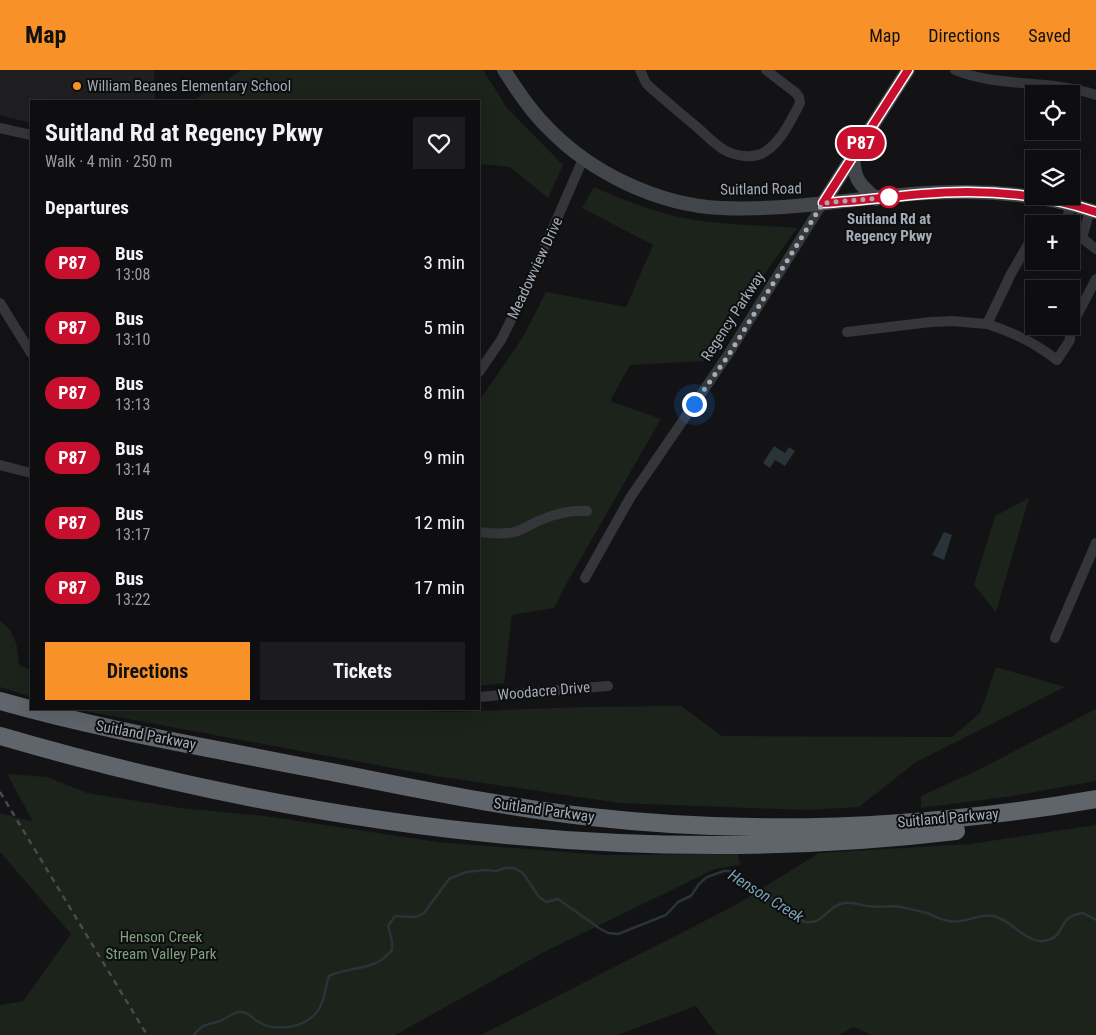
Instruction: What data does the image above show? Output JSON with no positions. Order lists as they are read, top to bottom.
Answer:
{
  "streets": {
    "highway": ["Suitland Parkway"],
    "main road": ["Suitland Road", "Regency Parkway"],
    "street": ["Meadowview Drive", "Woodacre Drive"]
  },
  "crossings": [
    ["Suitland Road", "Meadowview Drive"],
    ["Suitland Road", "Regency Parkway"]
  ],
  "water": ["Henson Creek"],
  "parks": ["Henson Creek Stream Valley Park"],
  "places": ["William Beanes Elementary School", "Suitland Rd at Regency Pkwy"],
  "lines": ["bus line P87"],
  "page": {
    "header": "Map",
    "nav": ["Map", "Directions", "Saved"],
    "on_map": "P87",
    "map_buttons": ["+", "−"],
    "heading": [
      ["Suitland Rd at Regency Pkwy", "Walk · 4 min · 250 m"],
      "Departures"
    ],
    "list": [
      {
        "mark": "P87",
        "name": "Bus",
        "note": "13:08",
        "value": "3 min"
      },
      {
        "mark": "P87",
        "name": "Bus",
        "note": "13:10",
        "value": "5 min"
      },
      {
        "mark": "P87",
        "name": "Bus",
        "note": "13:13",
        "value": "8 min"
      },
      {
        "mark": "P87",
        "name": "Bus",
        "note": "13:14",
        "value": "9 min"
      },
      {
        "mark": "P87",
        "name": "Bus",
        "note": "13:17",
        "value": "12 min"
      },
      {
        "mark": "P87",
        "name": "Bus",
        "note": "13:22",
        "value": "17 min"
      }
    ],
    "buttons": ["Directions", "Tickets"]
  }
}
